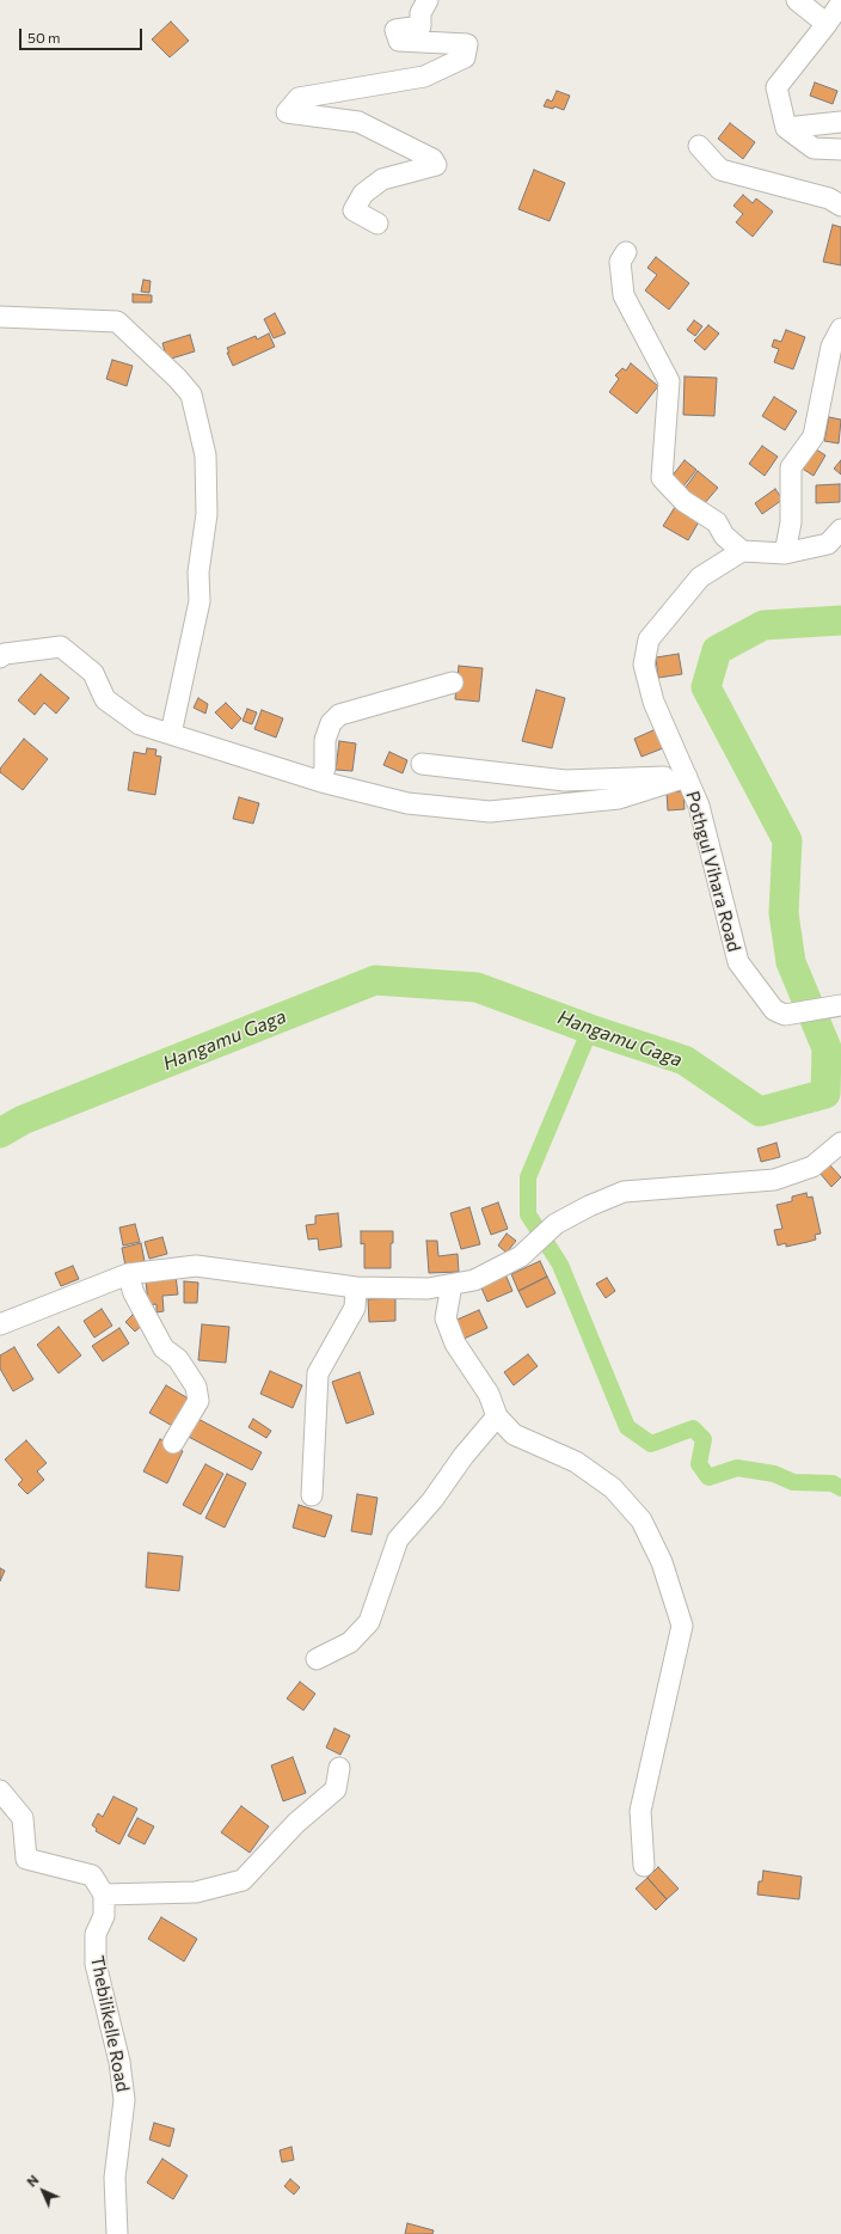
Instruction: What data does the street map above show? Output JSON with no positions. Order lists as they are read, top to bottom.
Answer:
{
  "streets": {
    "street": ["Pothgul Vihara Road", "Thebilikelle Road"]
  },
  "water": ["Hangamu Gaga"],
  "scale_bar": "50 m",
  "north": "top left"
}
